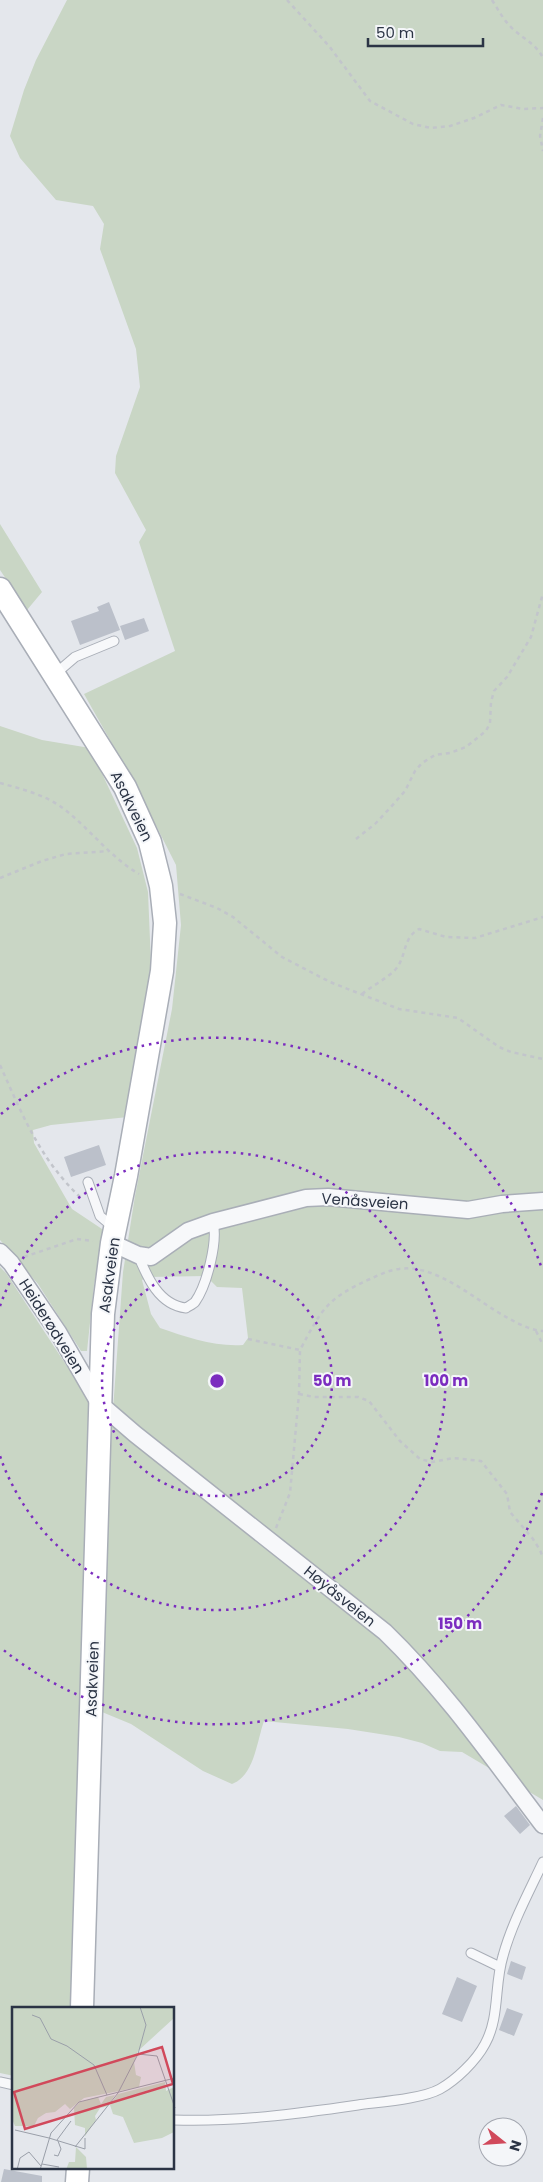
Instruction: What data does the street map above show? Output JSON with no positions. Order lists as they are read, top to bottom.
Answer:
{
  "streets": {
    "main road": ["Asakveien"],
    "street": ["Venåsveien", "Heiderødveien", "Høyåsveien"]
  },
  "crossings": [
    ["Asakveien", "Heiderødveien"],
    ["Asakveien", "Høyåsveien"],
    ["Heiderødveien", "Høyåsveien"]
  ],
  "scale_bar": "50 m",
  "north": "right",
  "rings": ["50 m", "100 m", "150 m"]
}
